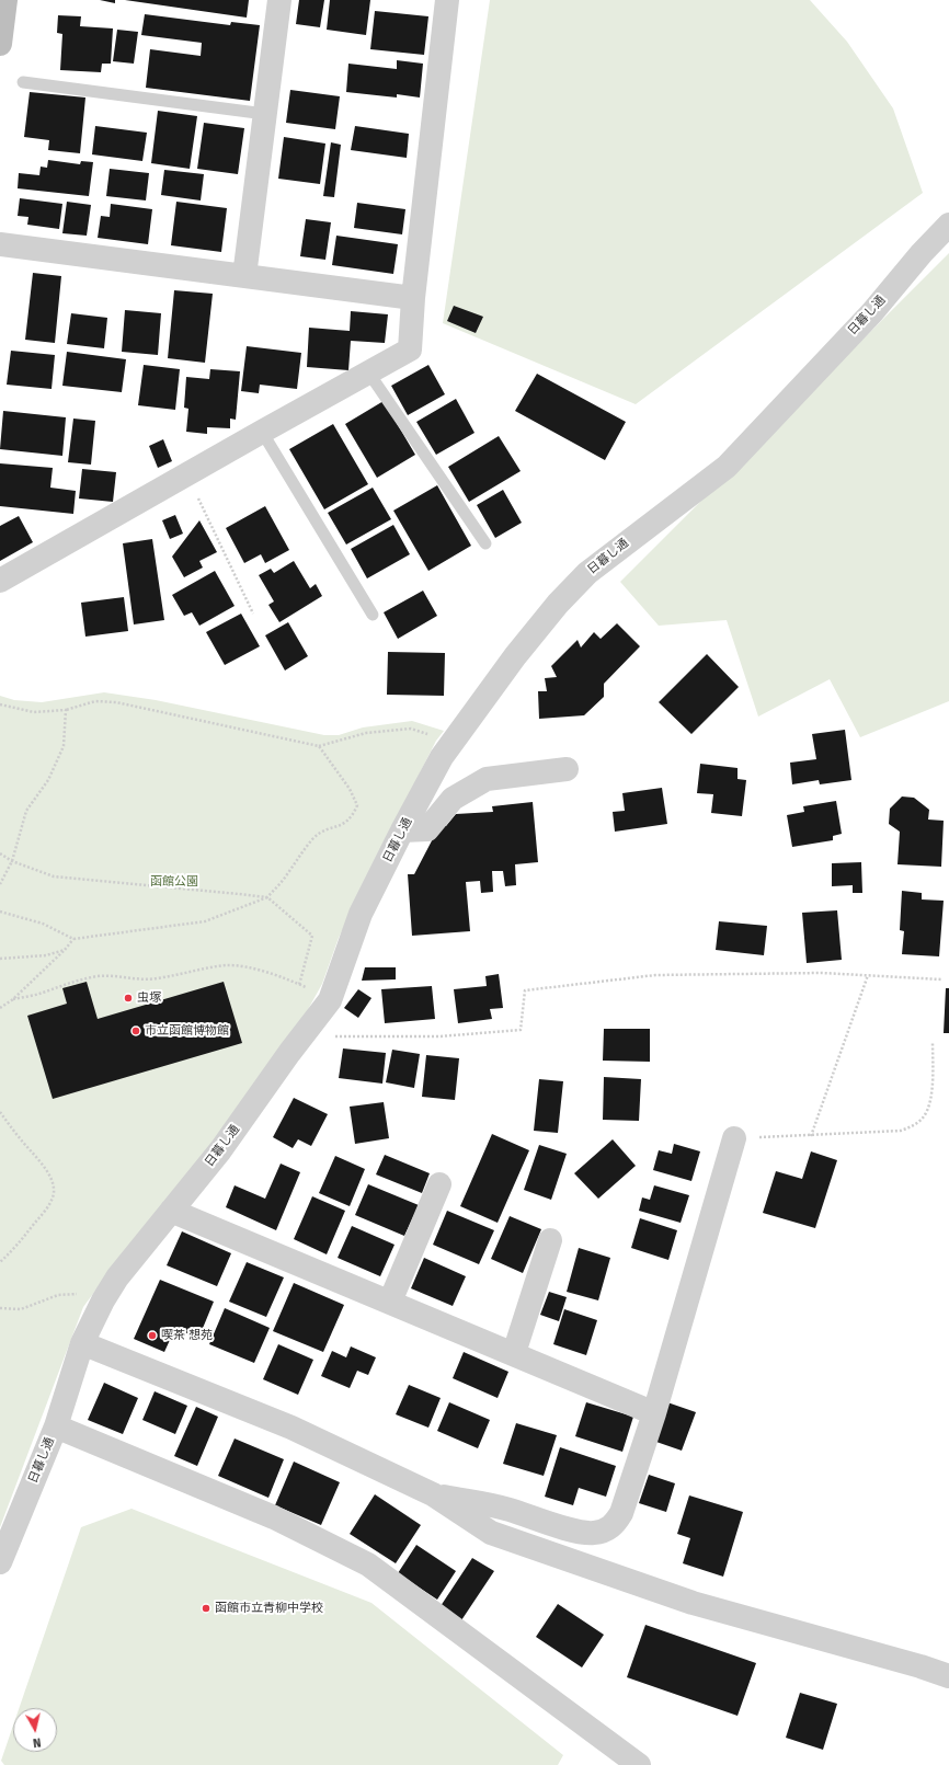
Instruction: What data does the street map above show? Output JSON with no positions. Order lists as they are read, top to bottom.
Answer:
{
  "streets": {
    "street": ["日暮し通"]
  },
  "parks": ["函館公園"],
  "places": [
    "虫塚",
    "市立函館博物館",
    "喫茶 想苑",
    "函館市立青柳中学校"
  ],
  "north": "bottom"
}
